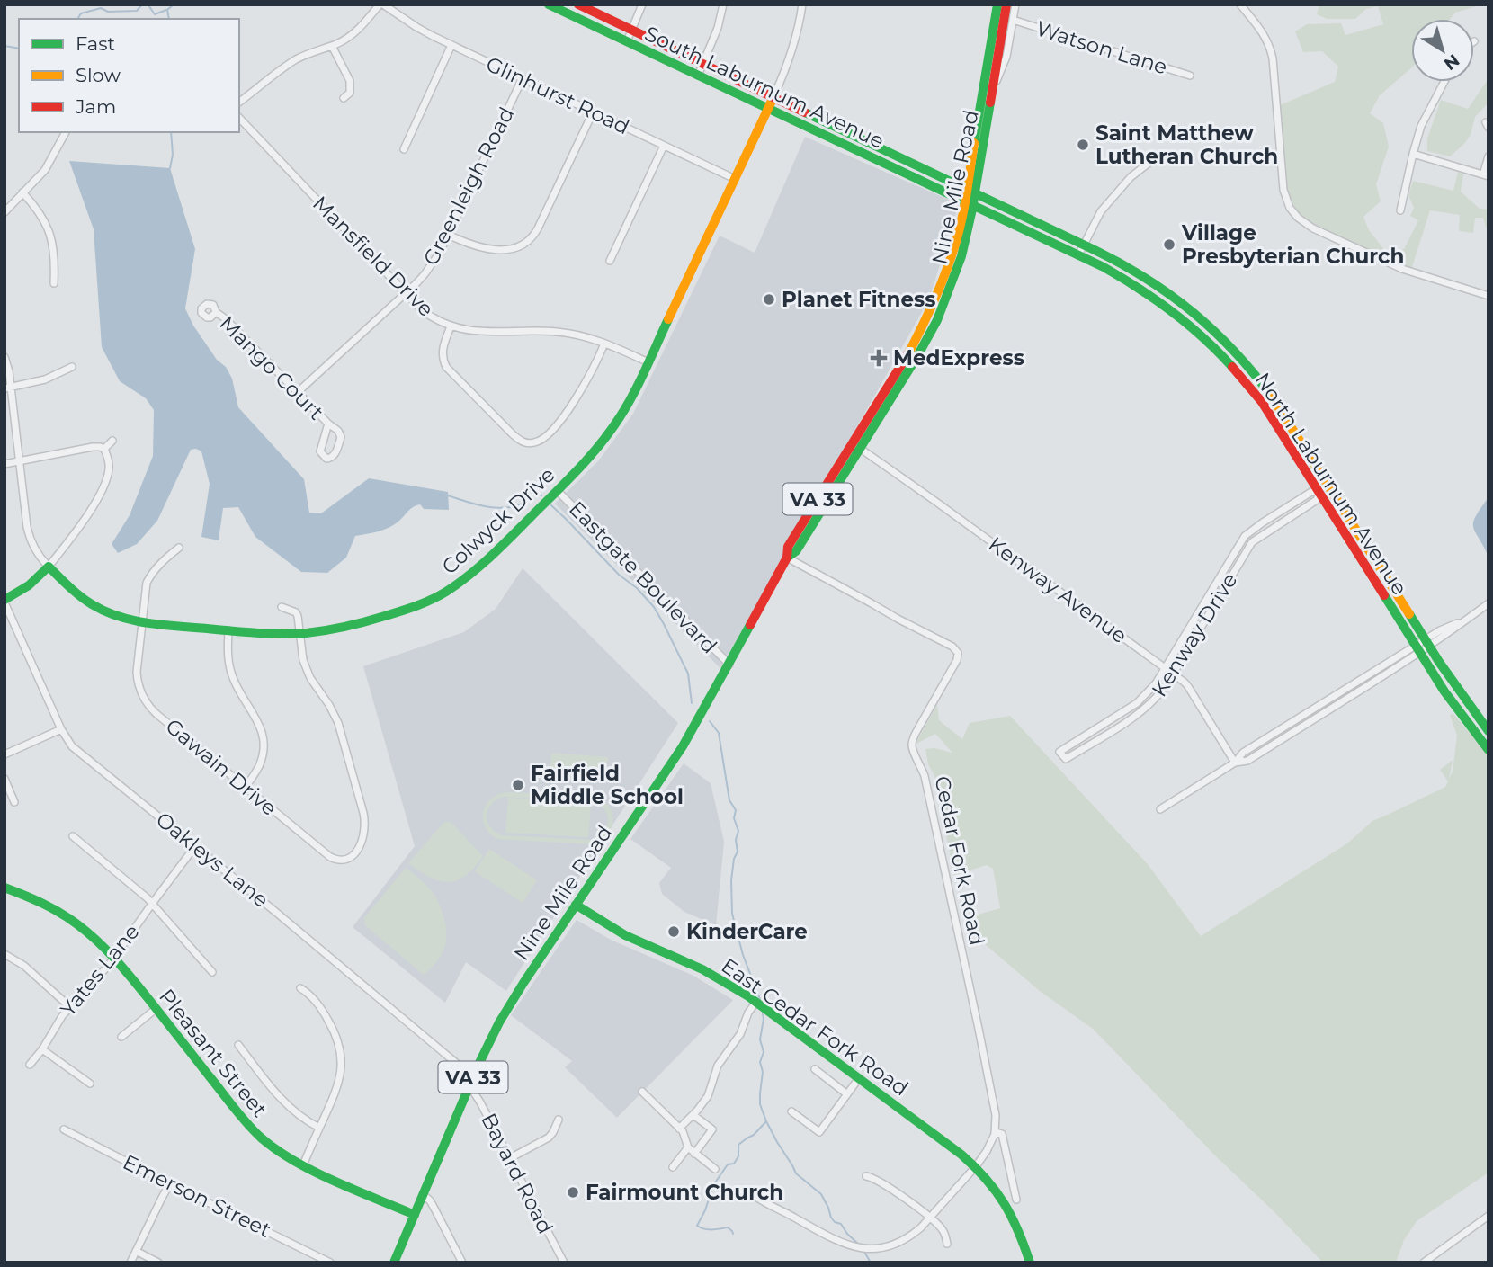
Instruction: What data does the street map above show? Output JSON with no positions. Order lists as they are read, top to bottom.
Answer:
{
  "streets": {
    "main road": [
      "South Laburnum Avenue",
      "Nine Mile Road",
      "North Laburnum Avenue",
      "VA 33",
      "Colwyck Drive",
      "East Cedar Fork Road",
      "Pleasant Street"
    ],
    "street": [
      "Watson Lane",
      "Glinhurst Road",
      "Greenleigh Road",
      "Mansfield Drive",
      "Mango Court",
      "Eastgate Boulevard",
      "Kenway Avenue",
      "Kenway Drive",
      "Gawain Drive",
      "Oakleys Lane",
      "Cedar Fork Road",
      "Yates Lane",
      "Bayard Road",
      "Emerson Street"
    ]
  },
  "crossings": [
    ["Watson Lane", "Nine Mile Road"],
    ["South Laburnum Avenue", "Nine Mile Road"],
    ["South Laburnum Avenue", "North Laburnum Avenue"],
    ["South Laburnum Avenue", "Colwyck Drive"],
    ["Glinhurst Road", "Greenleigh Road"],
    ["Glinhurst Road", "Colwyck Drive"],
    ["Greenleigh Road", "Mansfield Drive"],
    ["Greenleigh Road", "Mango Court"],
    ["Nine Mile Road", "North Laburnum Avenue"],
    ["Nine Mile Road", "Eastgate Boulevard"],
    ["Nine Mile Road", "Kenway Avenue"],
    ["Nine Mile Road", "Oakleys Lane"],
    ["Nine Mile Road", "Cedar Fork Road"],
    ["Nine Mile Road", "East Cedar Fork Road"],
    ["Nine Mile Road", "Pleasant Street"],
    ["Nine Mile Road", "Bayard Road"],
    ["Mansfield Drive", "Colwyck Drive"],
    ["North Laburnum Avenue", "Kenway Drive"],
    ["Colwyck Drive", "Eastgate Boulevard"],
    ["Colwyck Drive", "Gawain Drive"],
    ["Kenway Avenue", "Kenway Drive"],
    ["Oakleys Lane", "Yates Lane"],
    ["Oakleys Lane", "Bayard Road"],
    ["Yates Lane", "Pleasant Street"]
  ],
  "places": {
    "other": [
      "Saint Matthew Lutheran Church",
      "Village Presbyterian Church",
      "Planet Fitness",
      "Fairfield Middle School",
      "KinderCare",
      "Fairmount Church"
    ],
    "health": ["MedExpress"]
  },
  "legend": ["Fast", "Slow", "Jam"],
  "north": "bottom right"
}
